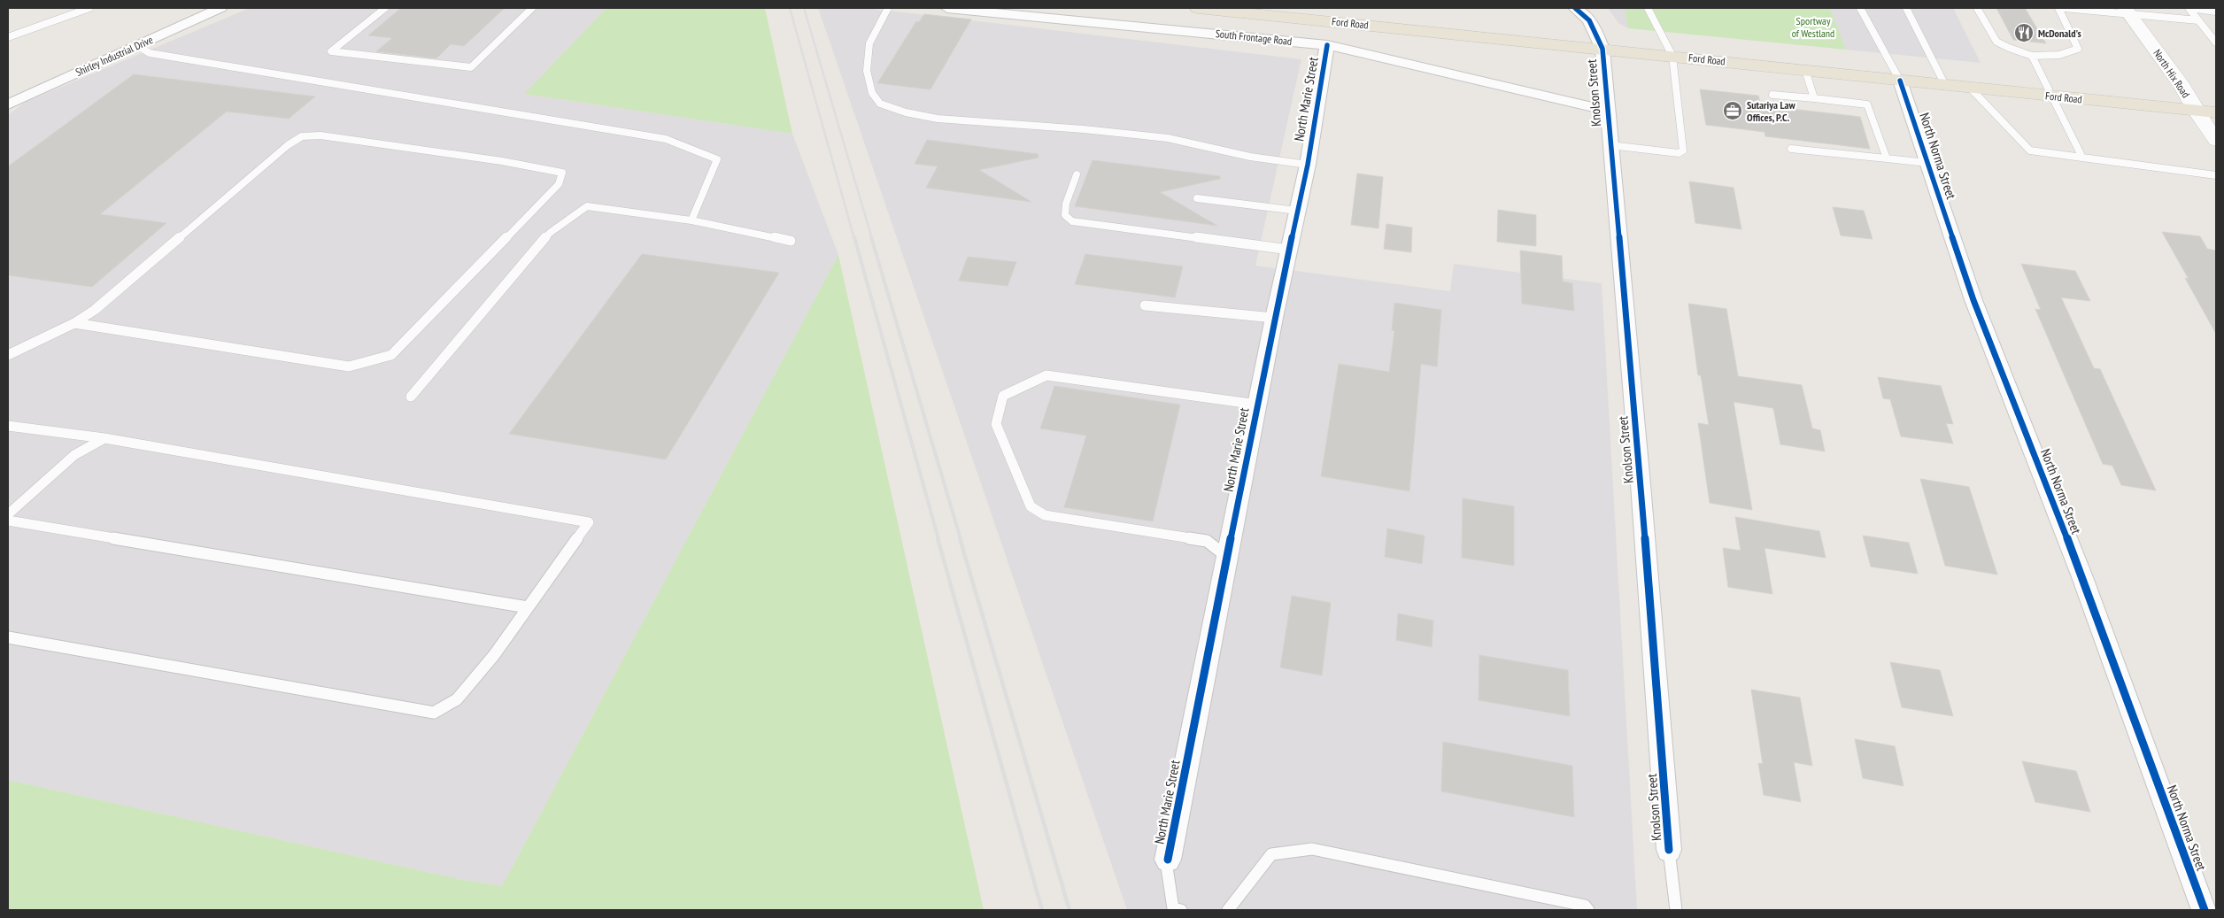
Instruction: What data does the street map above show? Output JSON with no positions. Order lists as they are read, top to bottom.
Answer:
{
  "streets": {
    "main road": ["Ford Road"],
    "street": [
      "South Frontage Road",
      "Shirley Industrial Drive",
      "North Hix Road",
      "Knolson Street",
      "North Marie Street",
      "North Norma Street"
    ]
  },
  "crossings": [
    ["Ford Road", "North Hix Road"],
    ["Ford Road", "Knolson Street"],
    ["Ford Road", "North Norma Street"],
    ["South Frontage Road", "Knolson Street"],
    ["South Frontage Road", "North Marie Street"]
  ],
  "parks": ["Sportway of Westland"],
  "places": {
    "restaurant": ["McDonald's"],
    "office": ["Sutariya Law Offices, P.C."]
  }
}
